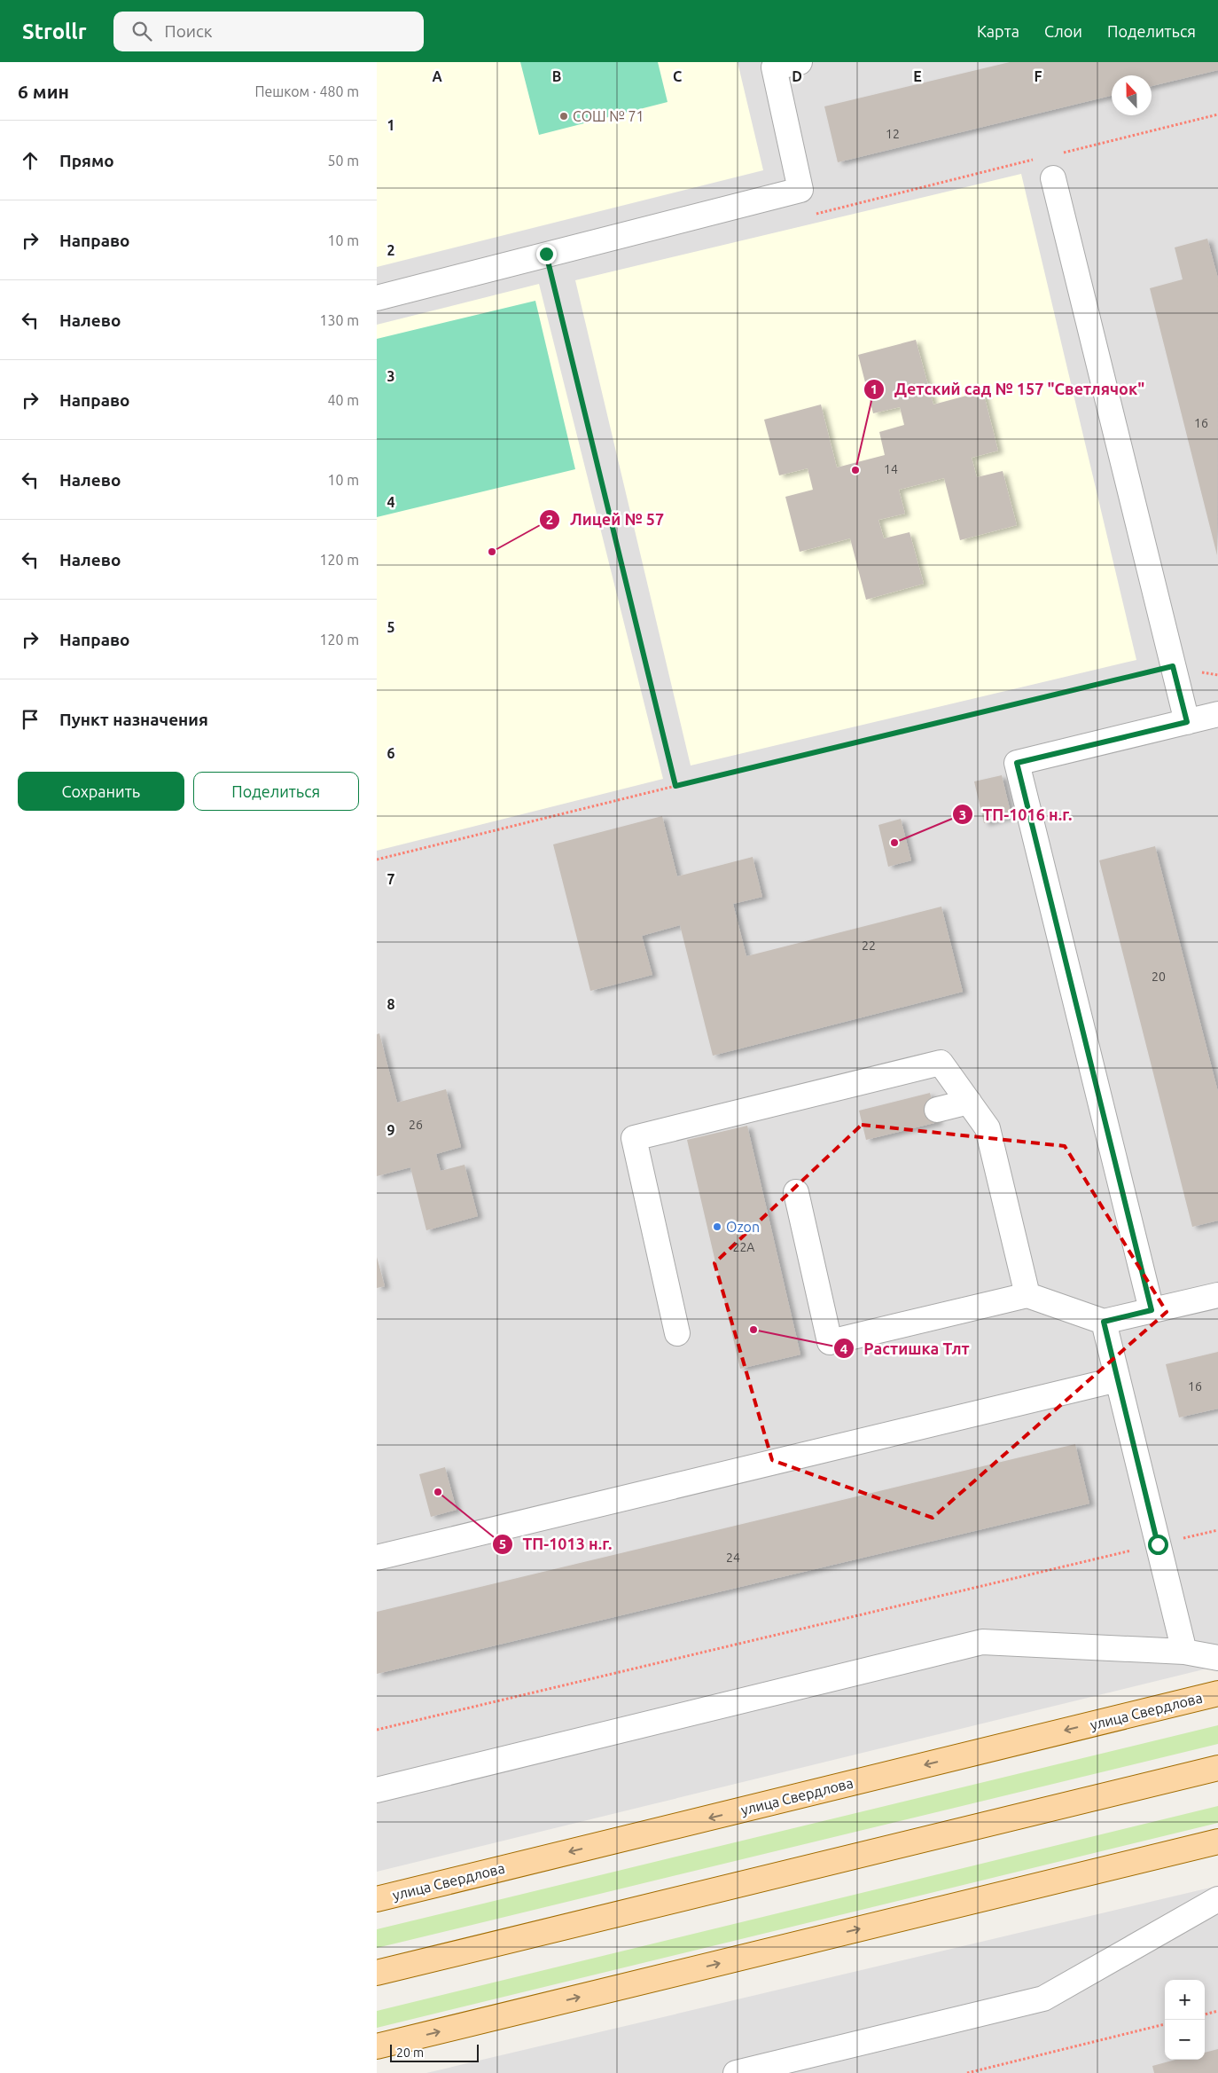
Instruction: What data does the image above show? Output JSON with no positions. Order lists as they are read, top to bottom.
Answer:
{
  "streets": {
    "main road": ["улица Свердлова"]
  },
  "places": [
    "СОШ № 71",
    "Детский сад № 157 \"Светлячок\"",
    "Лицей № 57",
    "ТП-1016 н.г.",
    "Ozon",
    "Растишка Тлт",
    "ТП-1013 н.г."
  ],
  "house_numbers": [
    "12",
    "16",
    "14",
    "22",
    "20",
    "26",
    "22А",
    "16",
    "24"
  ],
  "scale_bar": "20 m",
  "north": "top",
  "page": {
    "header": "Strollr",
    "search": "Поиск",
    "nav": ["Карта", "Слои", "Поделиться"],
    "heading": ["6 мин", "Пешком · 480 m"],
    "list": [
      ["Прямо", "50 m"],
      ["Направо", "10 m"],
      ["Налево", "130 m"],
      ["Направо", "40 m"],
      ["Налево", "10 m"],
      ["Налево", "120 m"],
      ["Направо", "120 m"],
      "Пункт назначения"
    ],
    "buttons": ["Сохранить", "Поделиться"],
    "map_buttons": ["+", "−"],
    "scale": "20 m"
  },
  "grid": {
    "columns": [
      "A",
      "B",
      "C",
      "D",
      "E",
      "F"
    ],
    "rows": [
      "1",
      "2",
      "3",
      "4",
      "5",
      "6",
      "7",
      "8",
      "9"
    ]
  }
}
